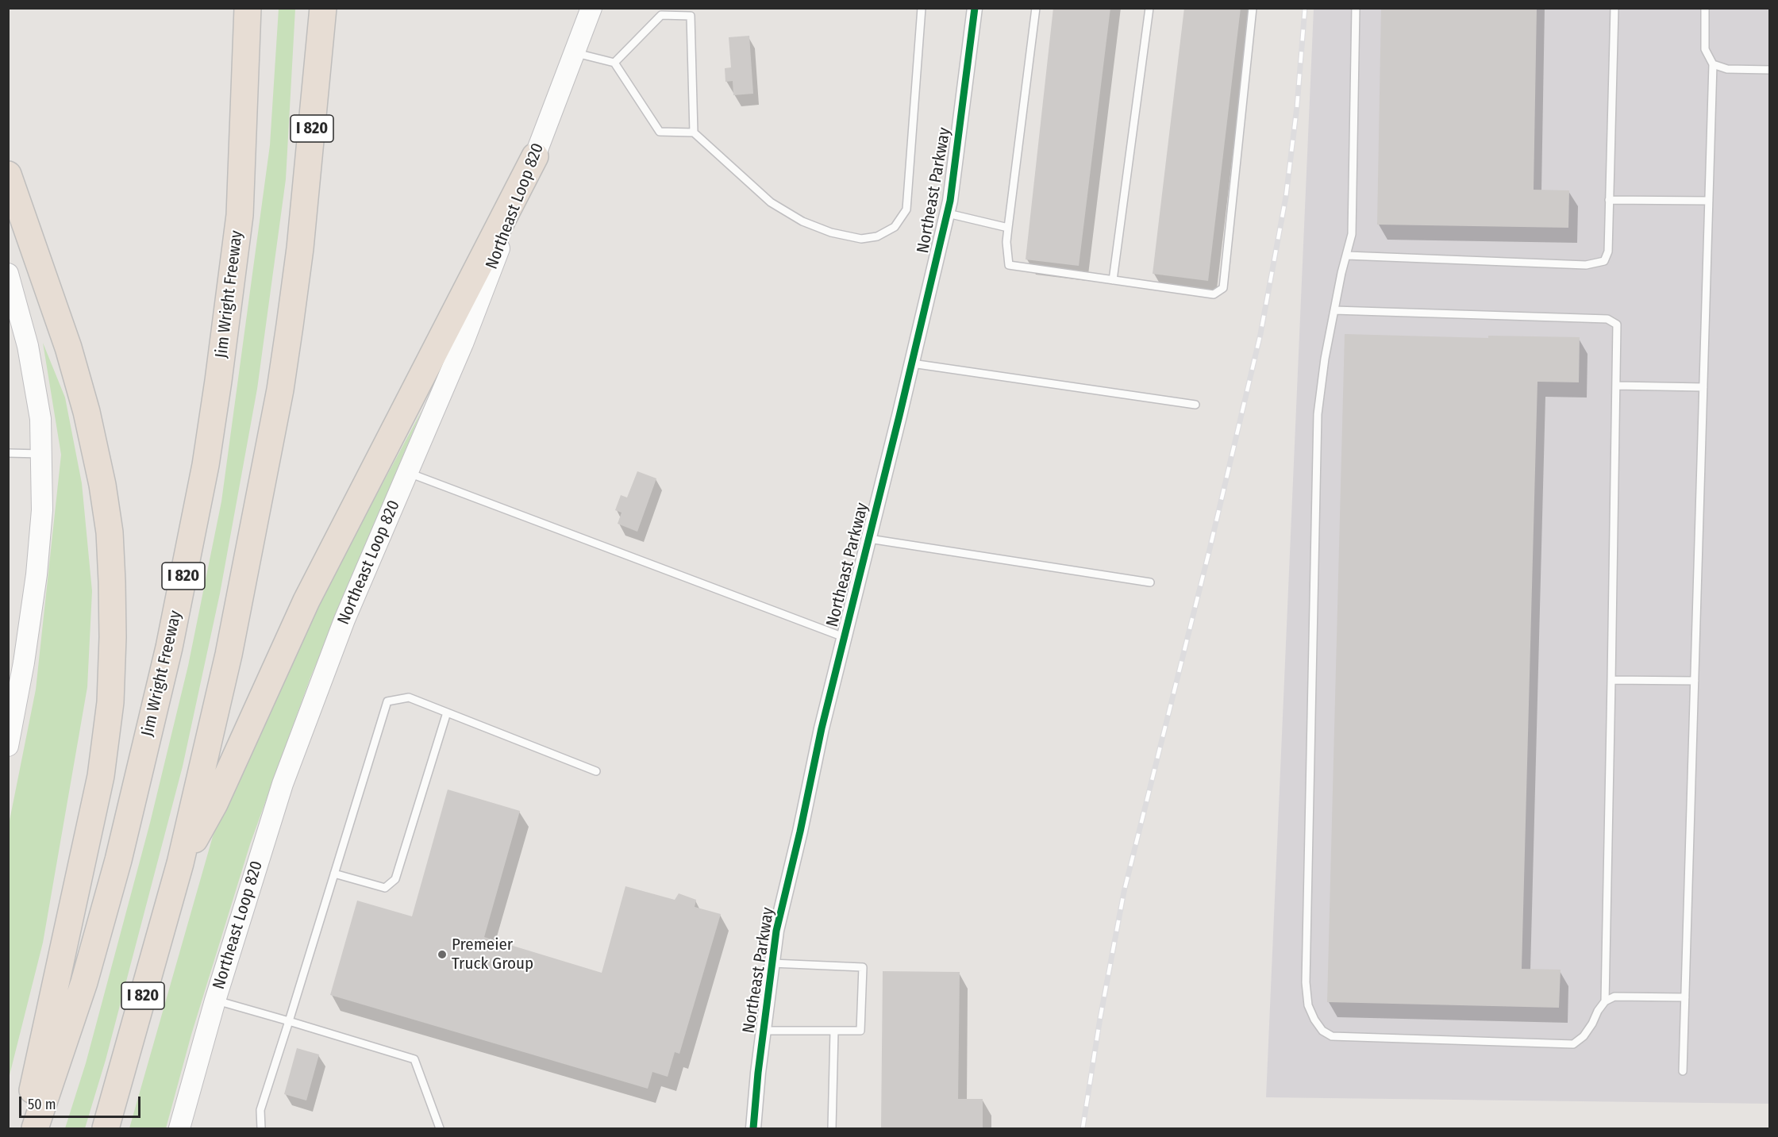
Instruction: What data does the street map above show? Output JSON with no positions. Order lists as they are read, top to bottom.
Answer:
{
  "streets": {
    "highway": ["I 820", "Jim Wright Freeway"],
    "main road": ["Northeast Loop 820"],
    "street": ["Northeast Parkway"]
  },
  "places": ["Premeier Truck Group"],
  "scale_bar": "50 m"
}
